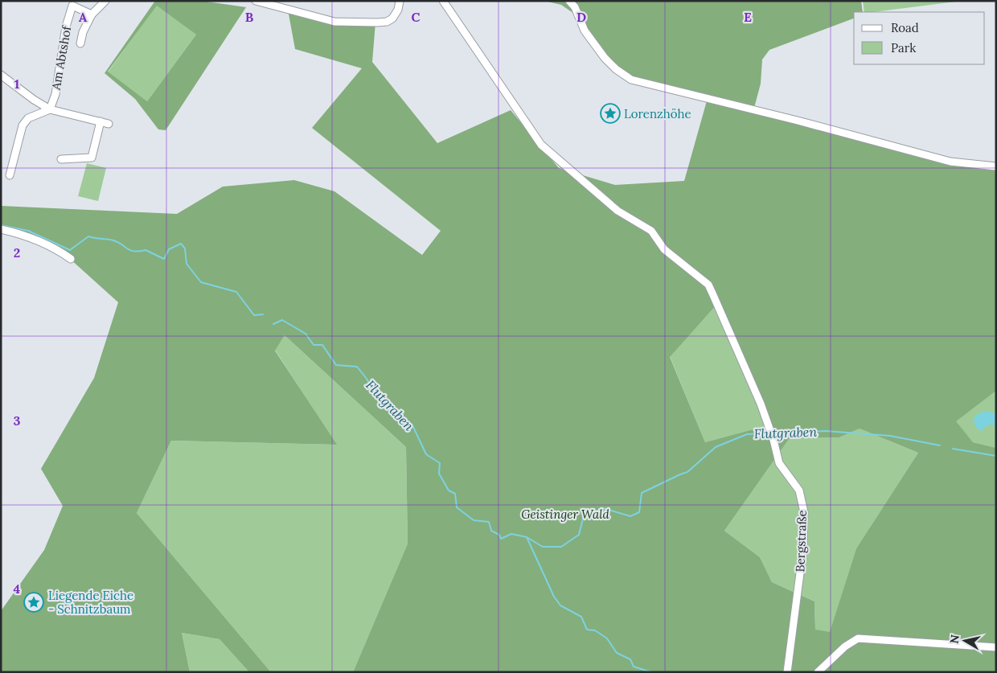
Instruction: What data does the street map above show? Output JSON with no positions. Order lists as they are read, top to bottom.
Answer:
{
  "streets": {
    "street": ["Am Abtshof", "Bergstraße"]
  },
  "water": ["Flutgraben"],
  "parks": ["Geistinger Wald"],
  "places": {
    "place": ["Lorenzhöhe", "Liegende Eiche - Schnitzbaum"]
  },
  "legend": ["Road", "Park"],
  "north": "left",
  "grid": {
    "columns": [
      "A",
      "B",
      "C",
      "D",
      "E"
    ],
    "rows": [
      "1",
      "2",
      "3",
      "4"
    ]
  }
}
